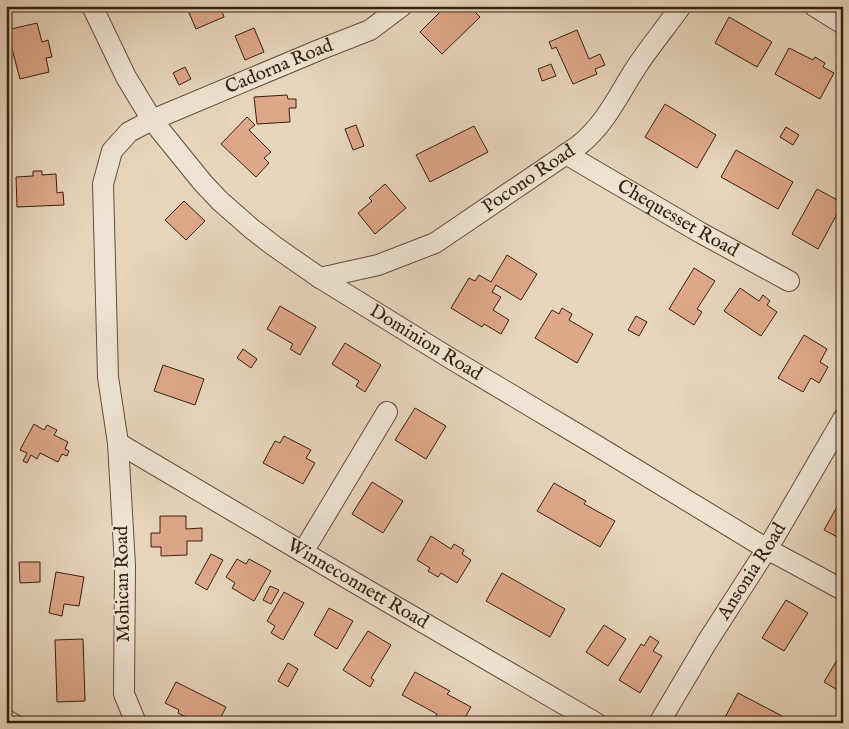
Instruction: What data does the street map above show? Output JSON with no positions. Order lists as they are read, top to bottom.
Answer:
{
  "streets": {
    "street": [
      "Cadorna Road",
      "Pocono Road",
      "Chequesset Road",
      "Dominion Road",
      "Ansonia Road",
      "Winneconnett Road",
      "Mohican Road"
    ]
  },
  "crossings": [
    ["Cadorna Road", "Dominion Road"],
    ["Cadorna Road", "Winneconnett Road"],
    ["Cadorna Road", "Mohican Road"],
    ["Pocono Road", "Chequesset Road"],
    ["Pocono Road", "Dominion Road"],
    ["Dominion Road", "Ansonia Road"],
    ["Winneconnett Road", "Mohican Road"]
  ]
}
